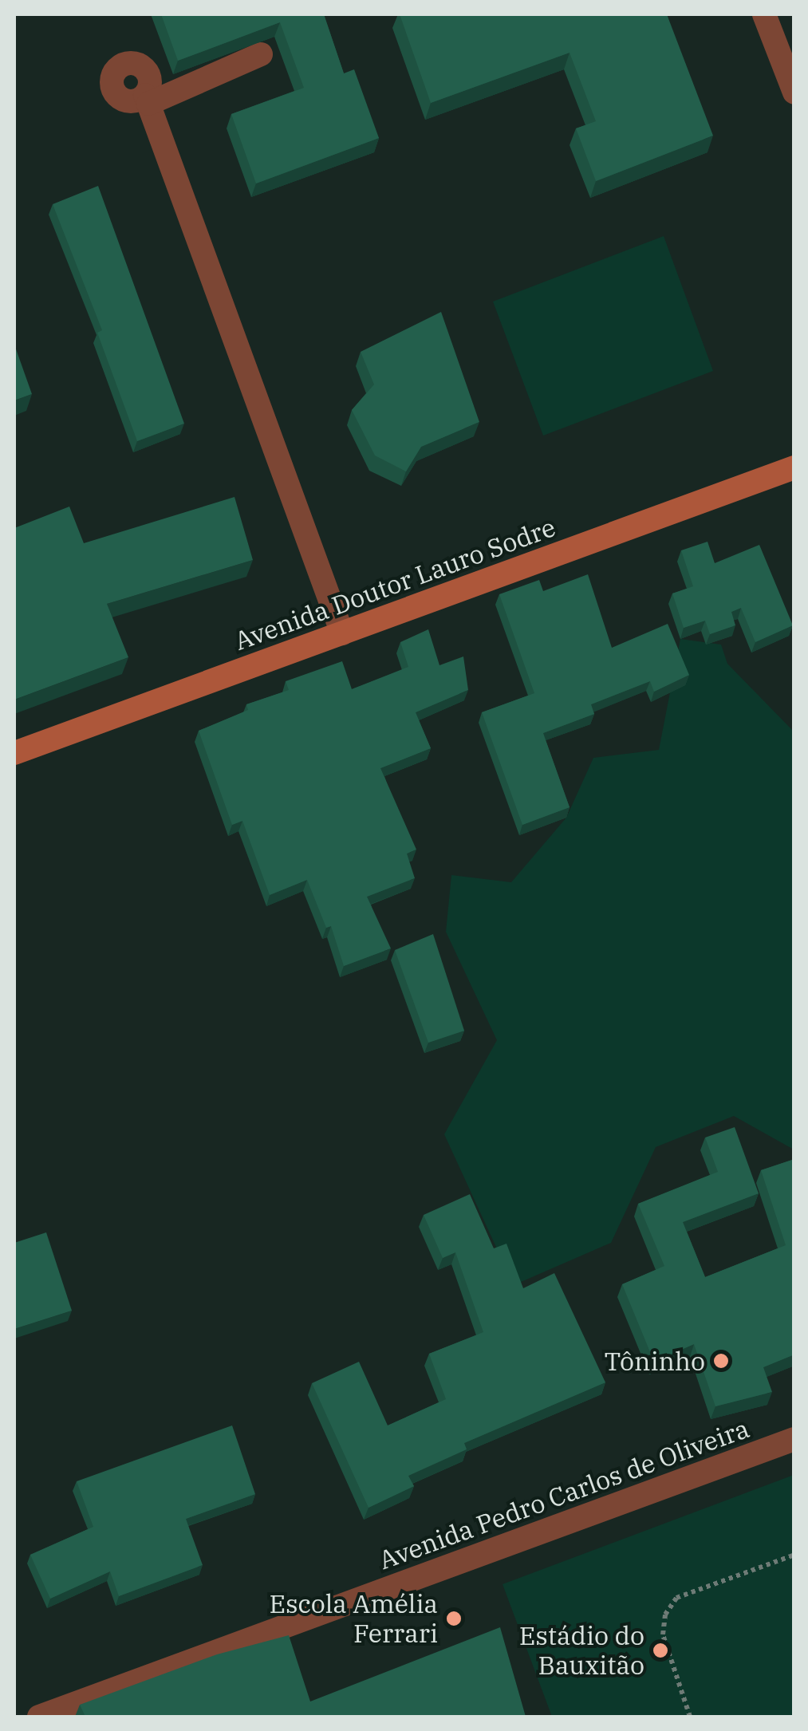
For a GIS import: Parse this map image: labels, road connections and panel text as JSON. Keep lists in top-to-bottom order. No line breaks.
{"streets":{"street":["Avenida Doutor Lauro Sodre","Avenida Pedro Carlos de Oliveira"]},"places":["Tôninho","Escola Amélia Ferrari","Estádio do Bauxitão"]}
